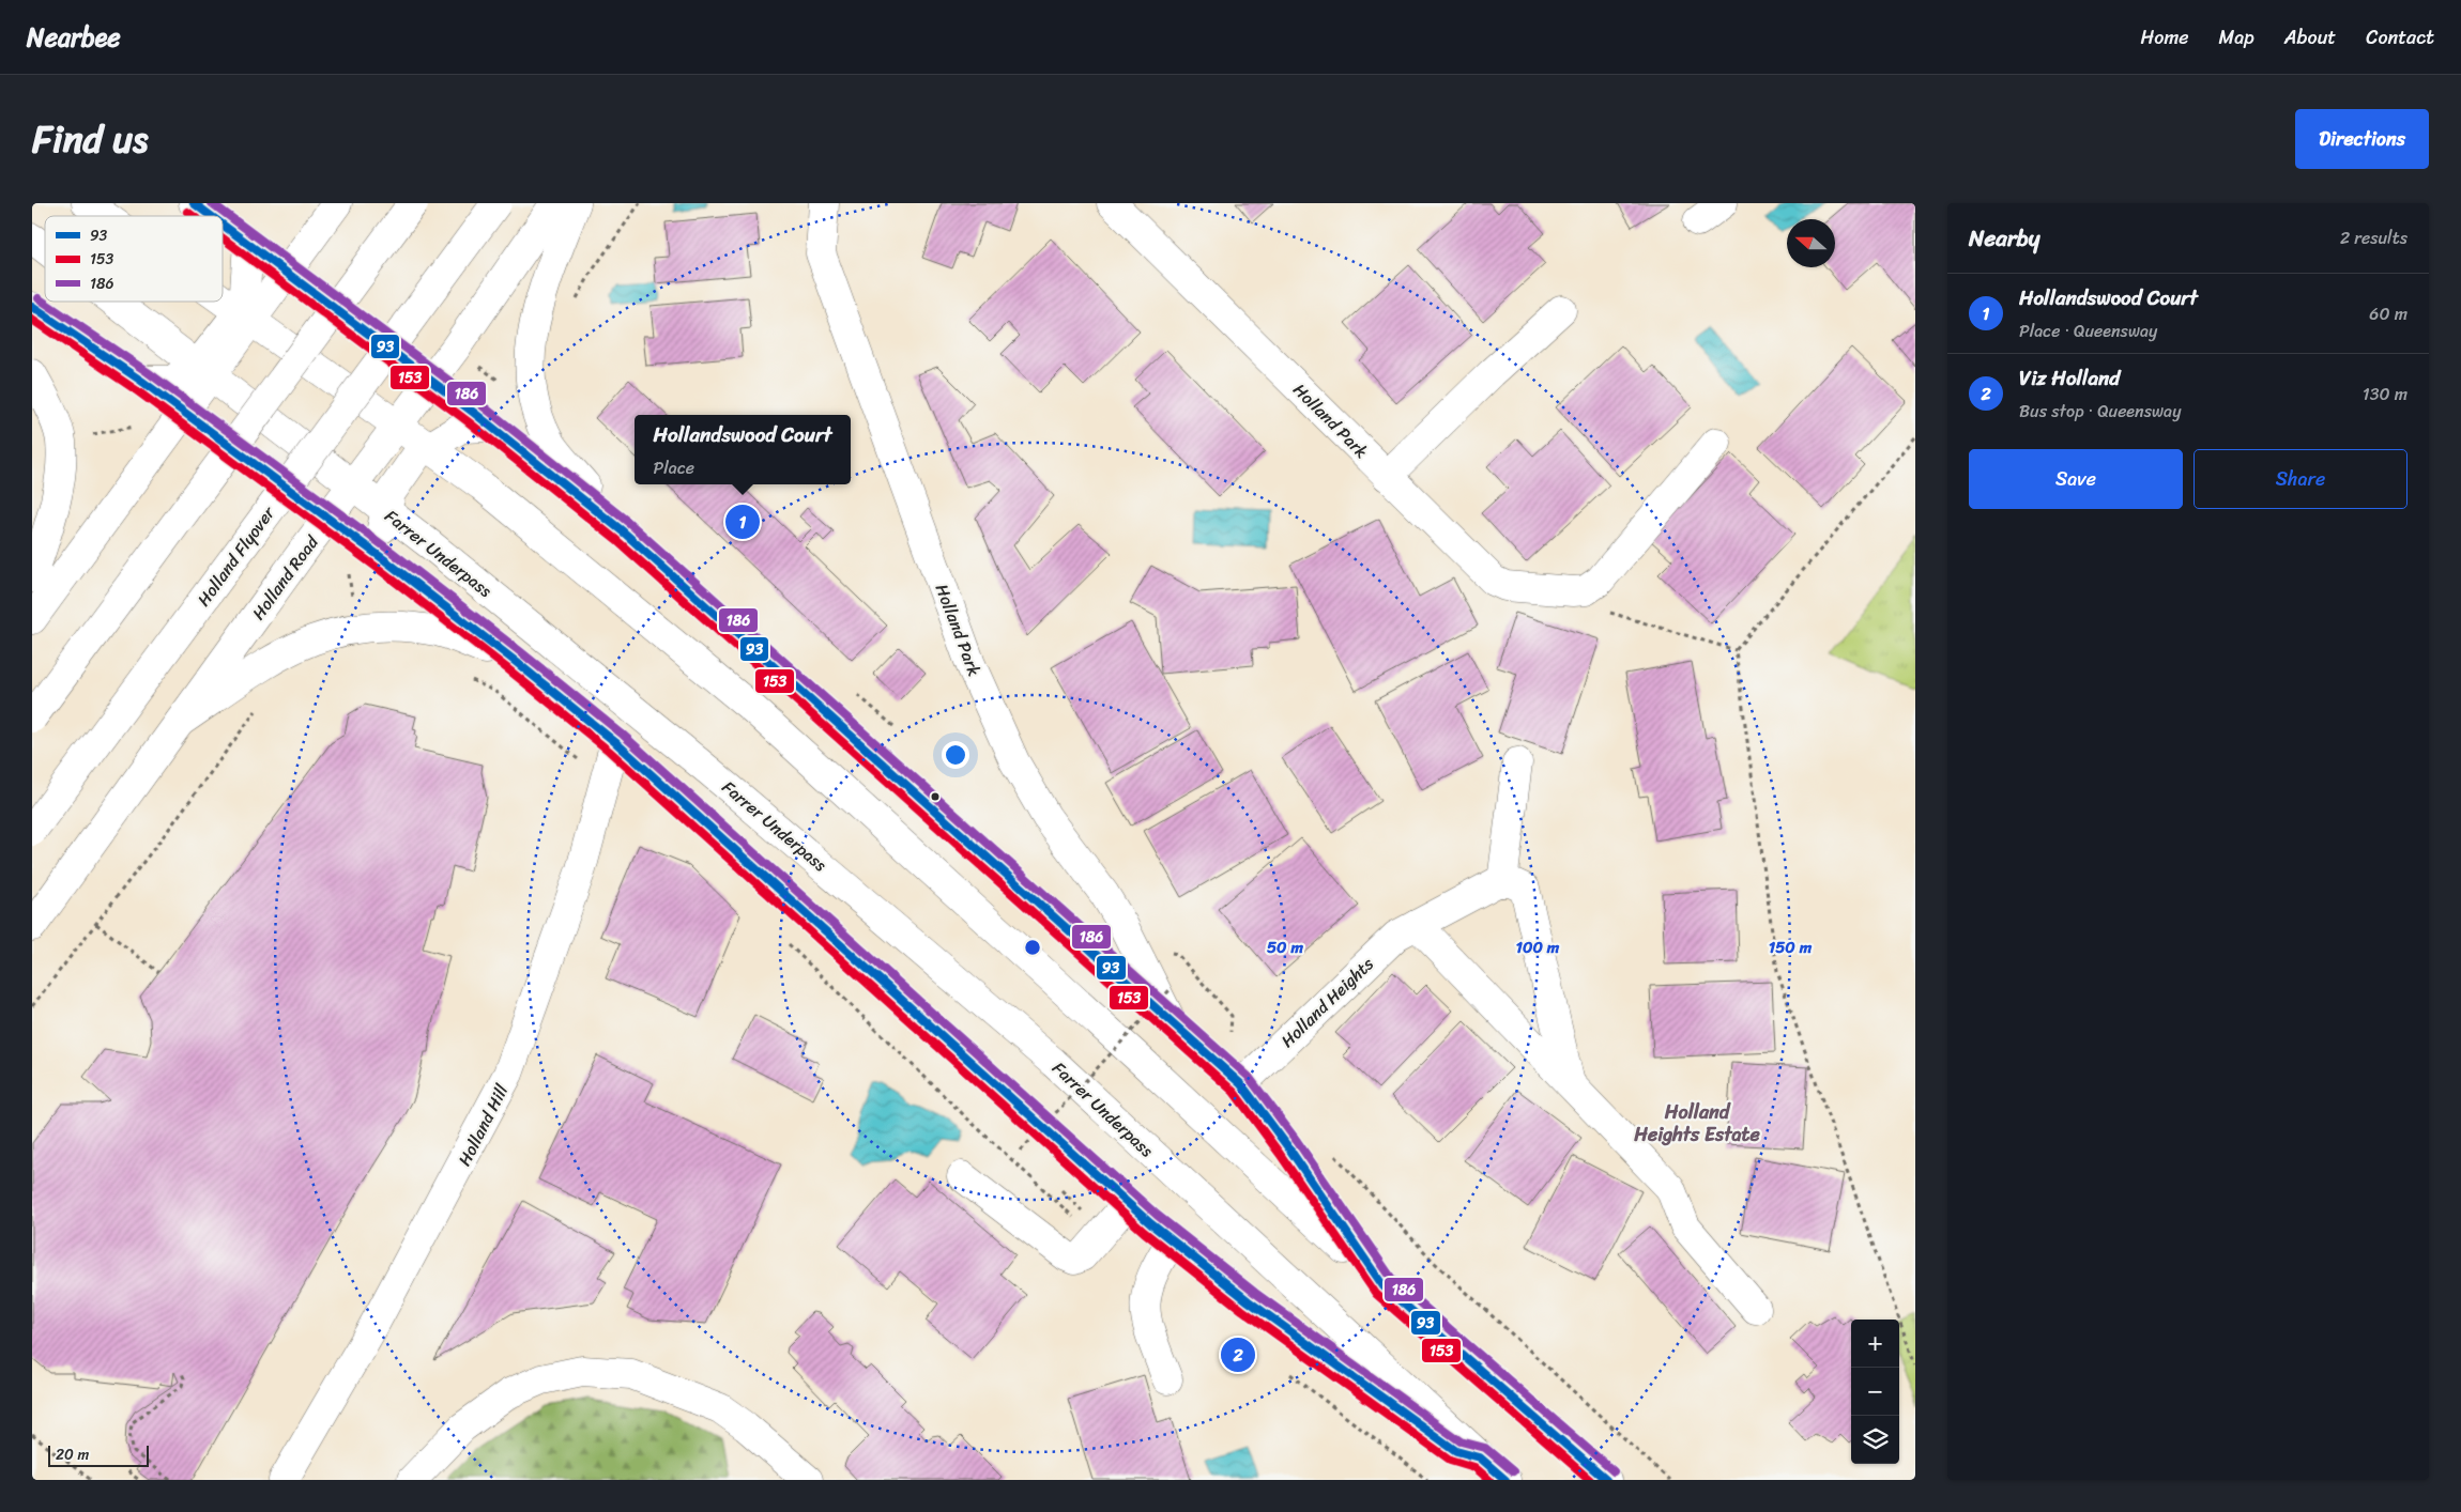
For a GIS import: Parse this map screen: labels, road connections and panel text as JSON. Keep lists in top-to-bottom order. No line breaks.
{"streets":{"main road":["Holland Park","Farrer Underpass","Holland Flyover","Holland Road","Holland Heights","Holland Hill"]},"districts":["Holland Heights Estate"],"lines":["transit line 93","transit line 186","transit line 153"],"legend":["93","153","186"],"scale_bar":"20 m","north":"left","page":{"header":"Nearbee","nav":["Home","Map","About","Contact"],"title":"Find us","buttons":["Directions",["Save","Share"]],"heading":["Nearby","2 results"],"list":[{"mark":"1","name":"Hollandswood Court","note":"Place · Queensway","value":"60 m"},{"mark":"2","name":"Viz Holland","note":"Bus stop · Queensway","value":"130 m"}],"popup":["Hollandswood Court","Place"],"pins":["1","2"],"map_buttons":["+","−"],"scale":"20 m"},"rings":["50 m","100 m","150 m"]}
